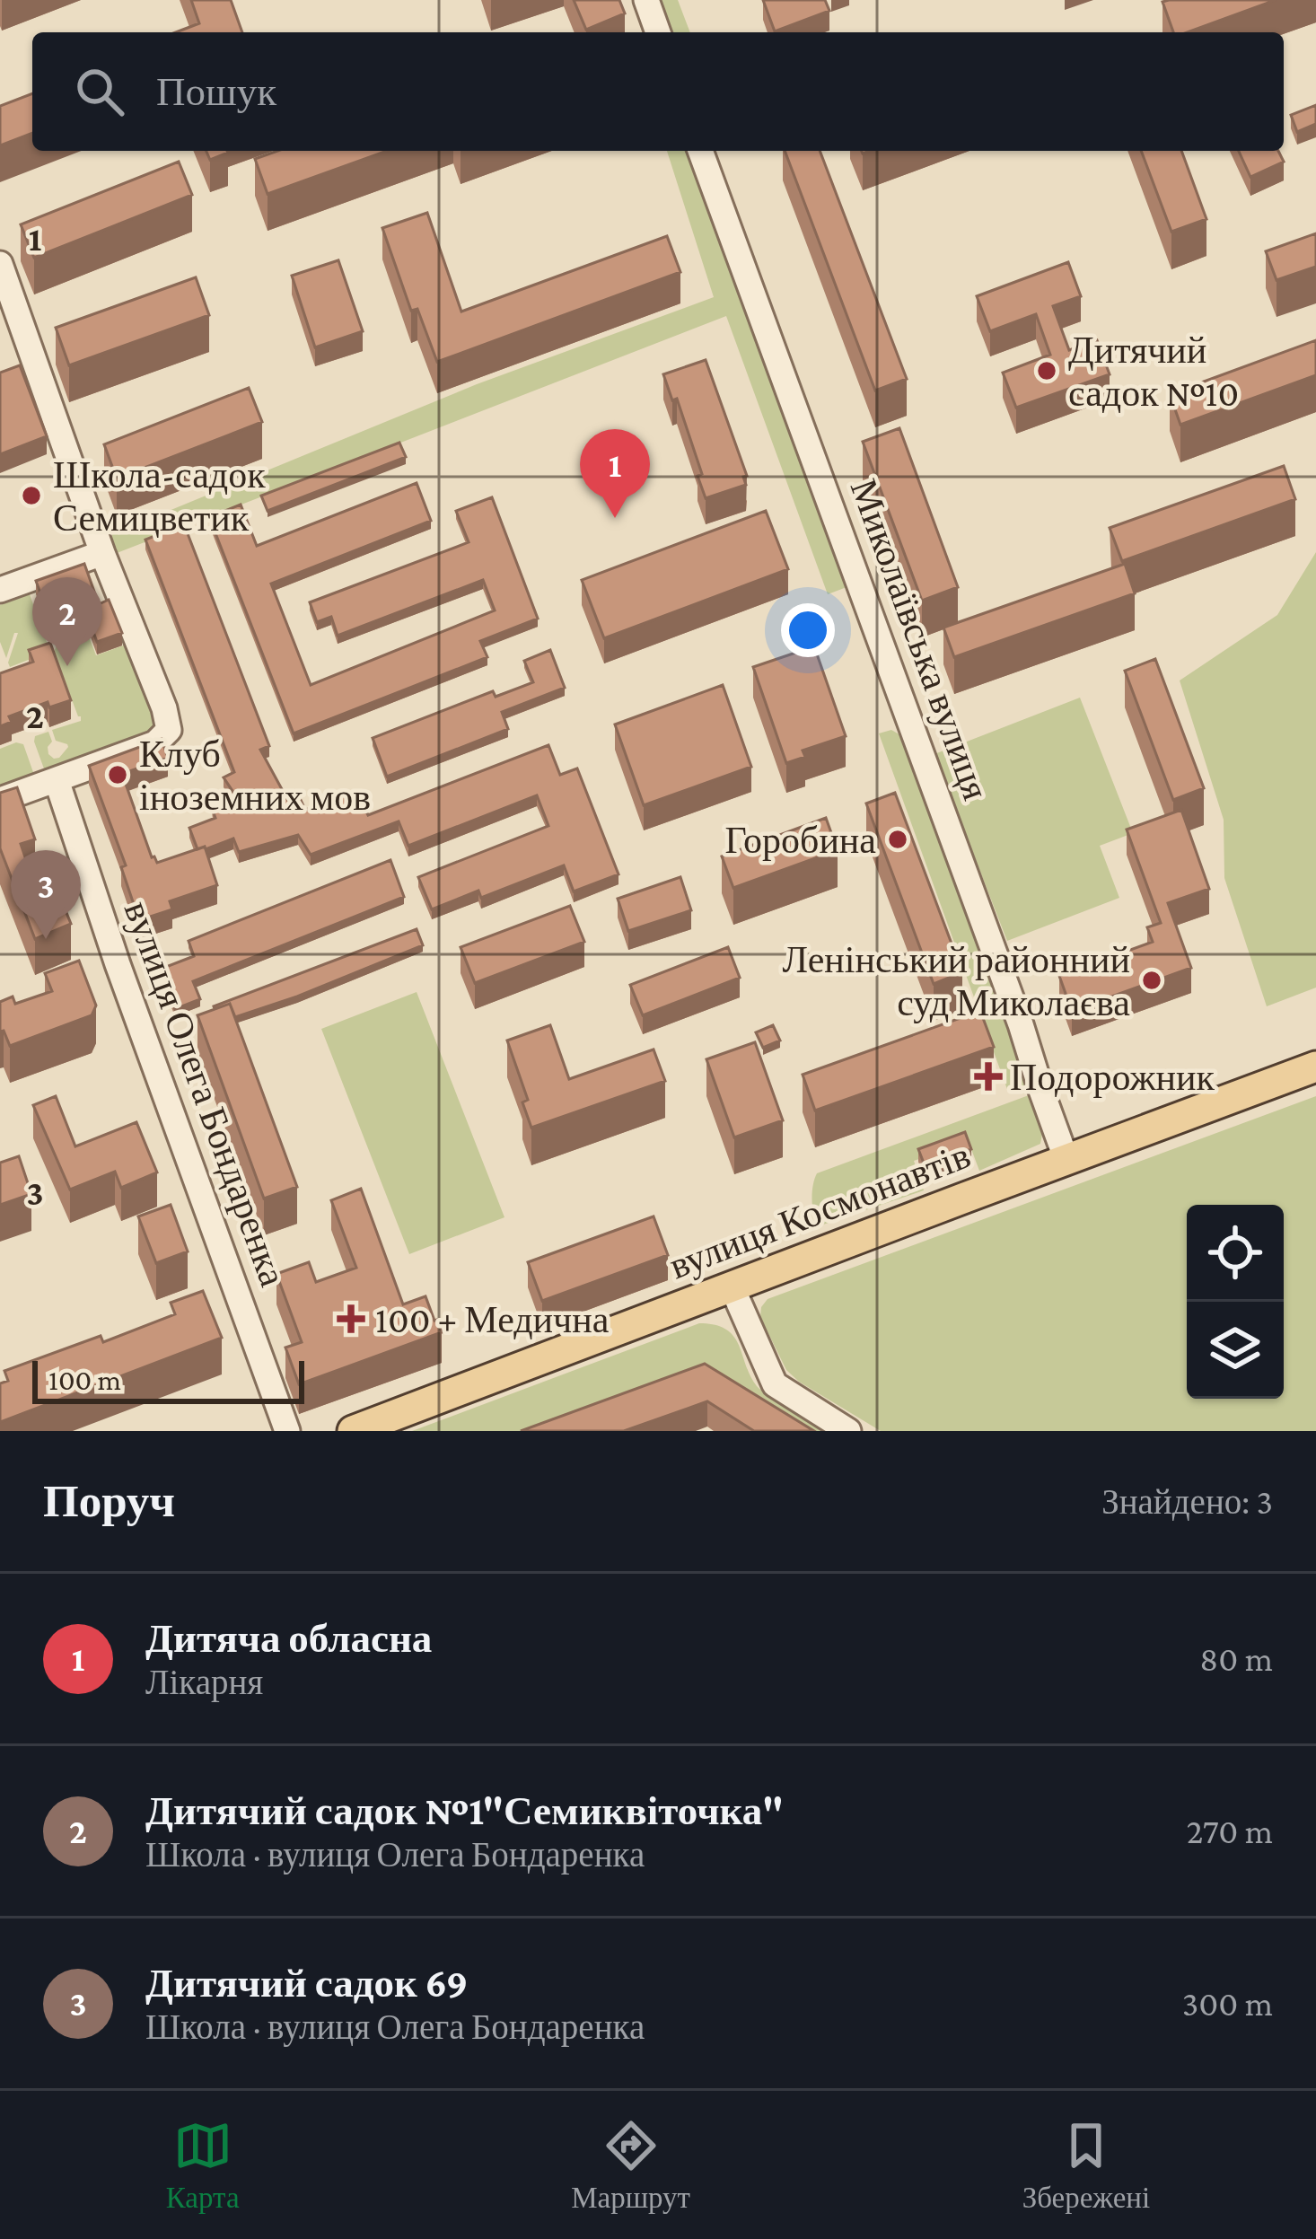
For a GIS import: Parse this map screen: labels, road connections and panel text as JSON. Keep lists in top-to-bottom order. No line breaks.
{"streets":{"main road":["вулиця Космонавтів"],"street":["Миколаївська вулиця","вулиця Олега Бондаренка"]},"crossings":[["Миколаївська вулиця","вулиця Космонавтів"]],"places":{"other":["Дитячий садок №10","Школа-садок Семицветик","Клуб іноземних мов","Горобина","Ленінський районний суд Миколаєва"],"health":["Подорожник","100 + Медична"]},"scale_bar":"100 m","page":{"search":"Пошук","pins":["1","2","3"],"scale":"100 m","heading":["Поруч","Знайдено: 3"],"list":[{"mark":"1","name":"Дитяча обласна","note":"Лікарня","value":"80 m"},{"mark":"2","name":"Дитячий садок №1\"Семиквіточка\"","note":"Школа · вулиця Олега Бондаренка","value":"270 m"},{"mark":"3","name":"Дитячий садок 69","note":"Школа · вулиця Олега Бондаренка","value":"300 m"}],"nav":["Карта","Маршрут","Збережені"]},"grid":{"rows":["1","2","3"]}}
